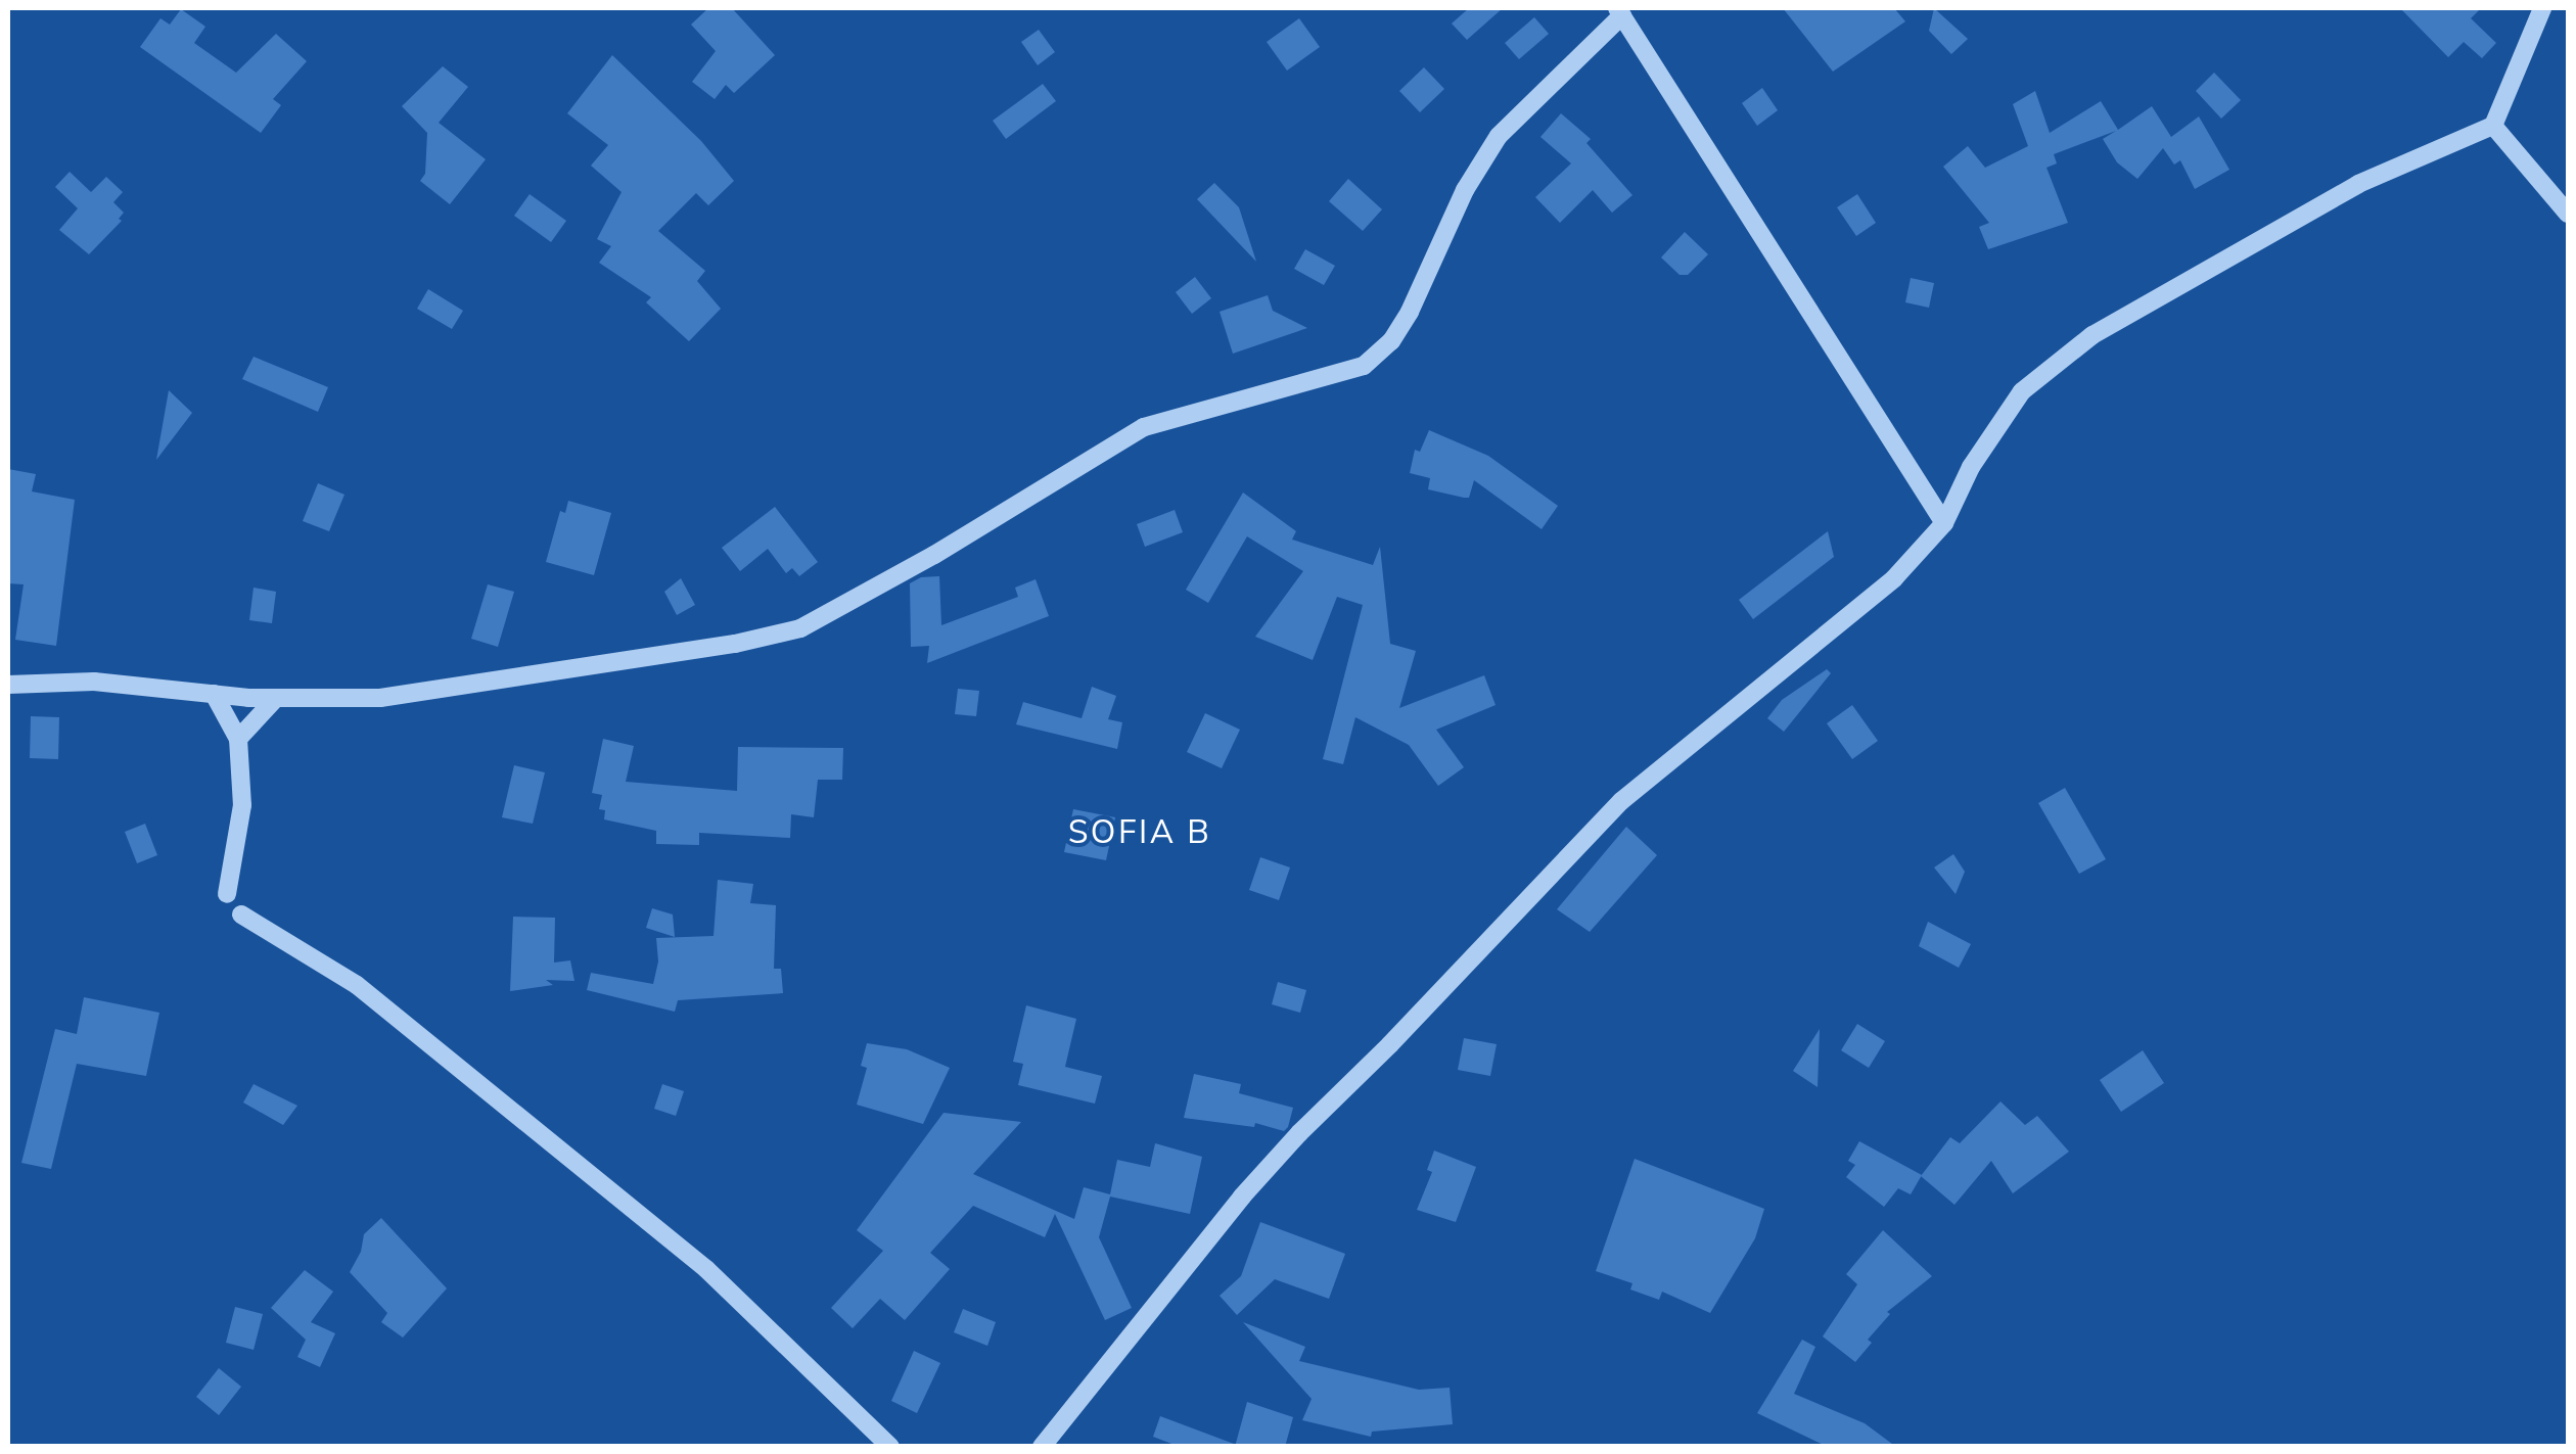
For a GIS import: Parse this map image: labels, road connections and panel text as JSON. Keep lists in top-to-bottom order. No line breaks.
{"districts":["SOFIA B"]}
